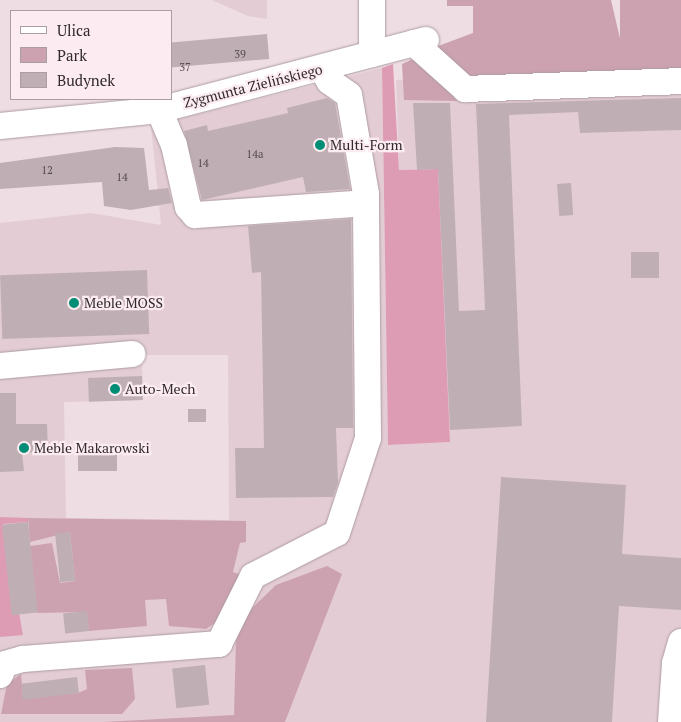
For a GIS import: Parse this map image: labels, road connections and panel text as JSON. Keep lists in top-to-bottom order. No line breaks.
{"streets":{"street":["Zygmunta Zielińskiego"]},"places":["Multi-Form","Meble MOSS","Auto-Mech","Meble Makarowski"],"house_numbers":["39","37","14a","14","12","14"],"legend":["Ulica","Park","Budynek"]}
